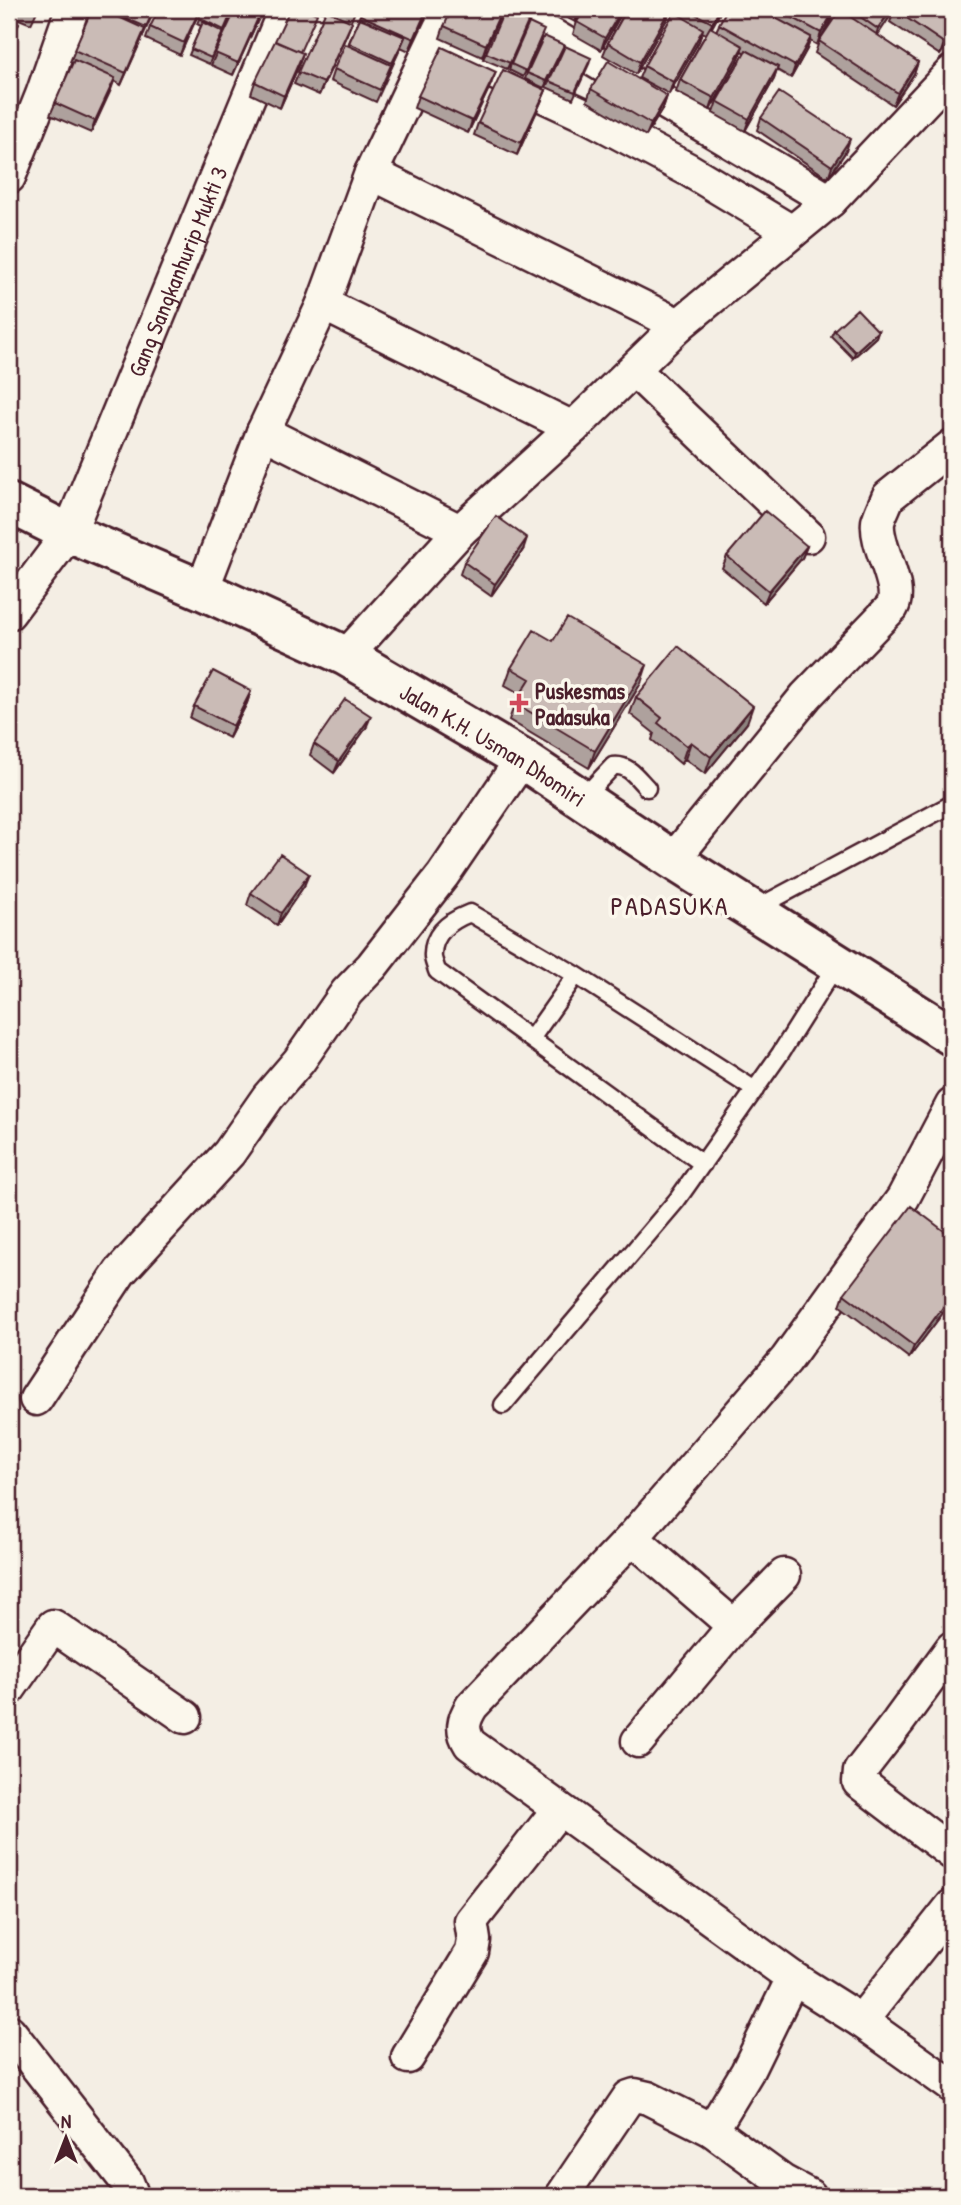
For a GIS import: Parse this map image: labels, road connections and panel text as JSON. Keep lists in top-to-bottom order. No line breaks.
{"streets":{"main road":["Jalan K.H. Usman Dhomiri"],"street":["Gang Sangkanhurip Mukti 3"]},"crossings":[["Gang Sangkanhurip Mukti 3","Jalan K.H. Usman Dhomiri"]],"districts":["PADASUKA"],"places":{"health":["Puskesmas Padasuka"]},"north":"top"}
